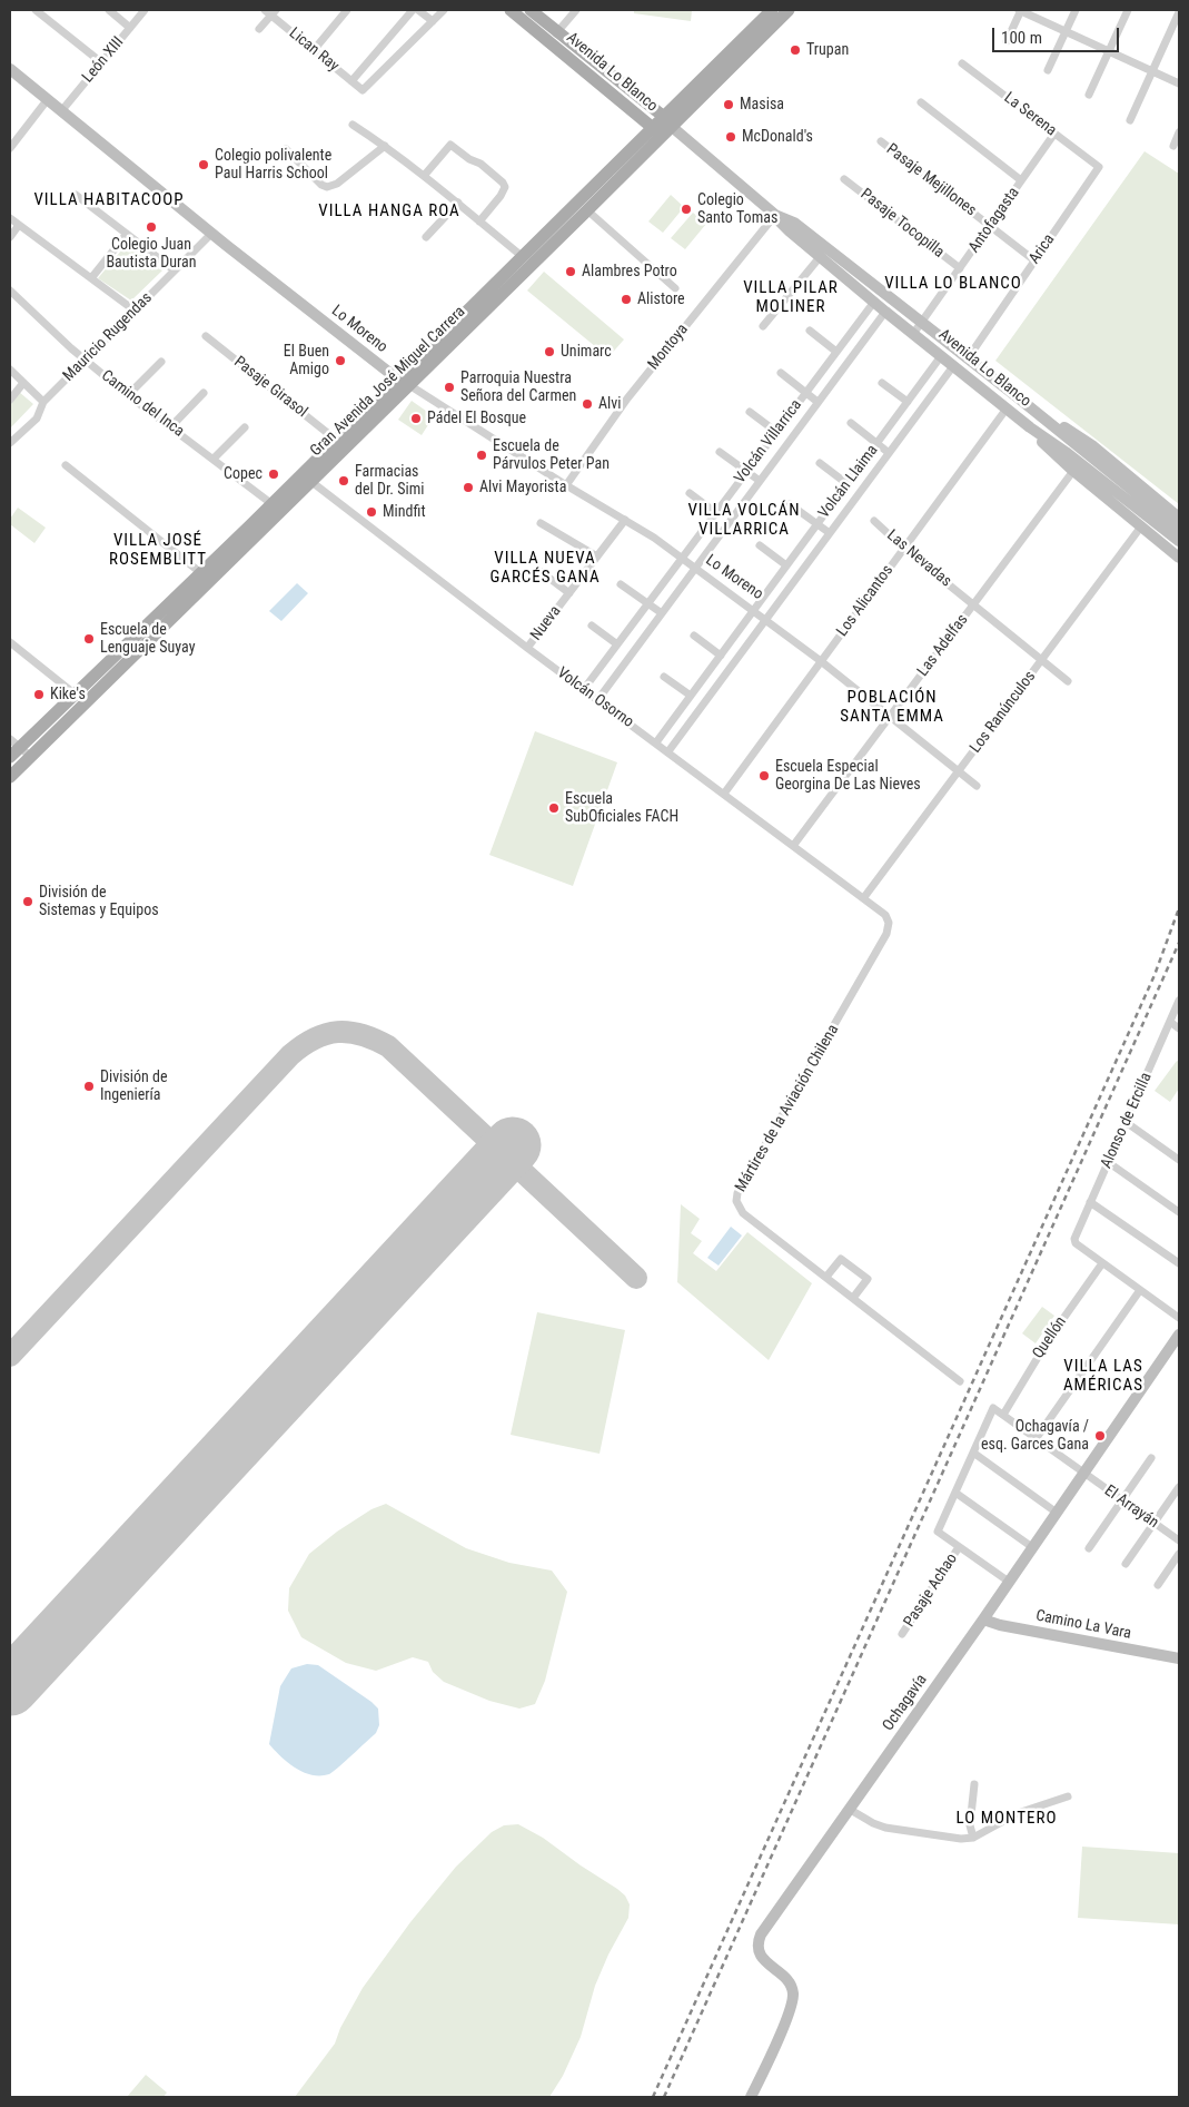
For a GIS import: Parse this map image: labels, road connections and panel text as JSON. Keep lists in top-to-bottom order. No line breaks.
{"streets":{"main road":["Avenida Lo Blanco","Lo Moreno","Gran Avenida José Miguel Carrera","Camino La Vara","Ochagavía"],"street":["Lican Ray","León XIII","La Serena","Pasaje Mejillones","Antofagasta","Pasaje Tocopilla","Arica","Mauricio Rugendas","Montoya","Pasaje Girasol","Camino del Inca","Volcán Villarrica","Volcán Llaima","Las Nevadas","Los Alicantos","Nueva","Las Adelfas","Volcán Osorno","Los Ranúnculos","Mártires de la Aviación Chilena","Alonso de Ercilla","Quellón","El Arrayán","Pasaje Achao"]},"crossings":[["León XIII","Lo Moreno"],["Avenida Lo Blanco","Antofagasta"],["Avenida Lo Blanco","Arica"],["Avenida Lo Blanco","Montoya"],["Avenida Lo Blanco","Gran Avenida José Miguel Carrera"],["Avenida Lo Blanco","Volcán Villarrica"],["Avenida Lo Blanco","Volcán Llaima"],["Avenida Lo Blanco","Los Alicantos"],["Avenida Lo Blanco","Los Ranúnculos"],["La Serena","Antofagasta"],["La Serena","Arica"],["Pasaje Mejillones","Antofagasta"],["Pasaje Mejillones","Arica"],["Antofagasta","Pasaje Tocopilla"],["Lo Moreno","Mauricio Rugendas"],["Lo Moreno","Montoya"],["Lo Moreno","Gran Avenida José Miguel Carrera"],["Lo Moreno","Volcán Villarrica"],["Lo Moreno","Volcán Llaima"],["Lo Moreno","Los Alicantos"],["Lo Moreno","Nueva"],["Lo Moreno","Las Adelfas"],["Lo Moreno","Los Ranúnculos"],["Mauricio Rugendas","Camino del Inca"],["Gran Avenida José Miguel Carrera","Pasaje Girasol"],["Gran Avenida José Miguel Carrera","Camino del Inca"],["Gran Avenida José Miguel Carrera","Volcán Osorno"],["Volcán Villarrica","Volcán Osorno"],["Volcán Llaima","Volcán Osorno"],["Las Nevadas","Los Alicantos"],["Las Nevadas","Las Adelfas"],["Las Nevadas","Los Ranúnculos"],["Los Alicantos","Volcán Osorno"],["Nueva","Volcán Osorno"],["Las Adelfas","Volcán Osorno"],["Volcán Osorno","Los Ranúnculos"],["Volcán Osorno","Mártires de la Aviación Chilena"],["Alonso de Ercilla","Quellón"],["Quellón","El Arrayán"],["El Arrayán","Ochagavía"],["Pasaje Achao","Ochagavía"],["Camino La Vara","Ochagavía"]],"districts":["VILLA HABITACOOP","VILLA HANGA ROA","VILLA LO BLANCO","VILLA PILAR MOLINER","VILLA VOLCÁN VILLARRICA","VILLA JOSÉ ROSEMBLITT","VILLA NUEVA GARCÉS GANA","POBLACIÓN SANTA EMMA","VILLA LAS AMÉRICAS","LO MONTERO"],"places":["Trupan","Masisa","McDonald's","Colegio polivalente Paul Harris School","Colegio Santo Tomas","Colegio Juan Bautista Duran","Alambres Potro","Alistore","Unimarc","El Buen Amigo","Parroquia Nuestra Señora del Carmen","Alvi","Pádel El Bosque","Escuela de Párvulos Peter Pan","Copec","Farmacias del Dr. Simi","Alvi Mayorista","Mindfit","Escuela de Lenguaje Suyay","Kike's","Escuela Especial Georgina De Las Nieves","Escuela SubOficiales FACH","División de Sistemas y Equipos","División de Ingeniería","Ochagavía / esq. Garces Gana"],"scale_bar":"100 m"}
